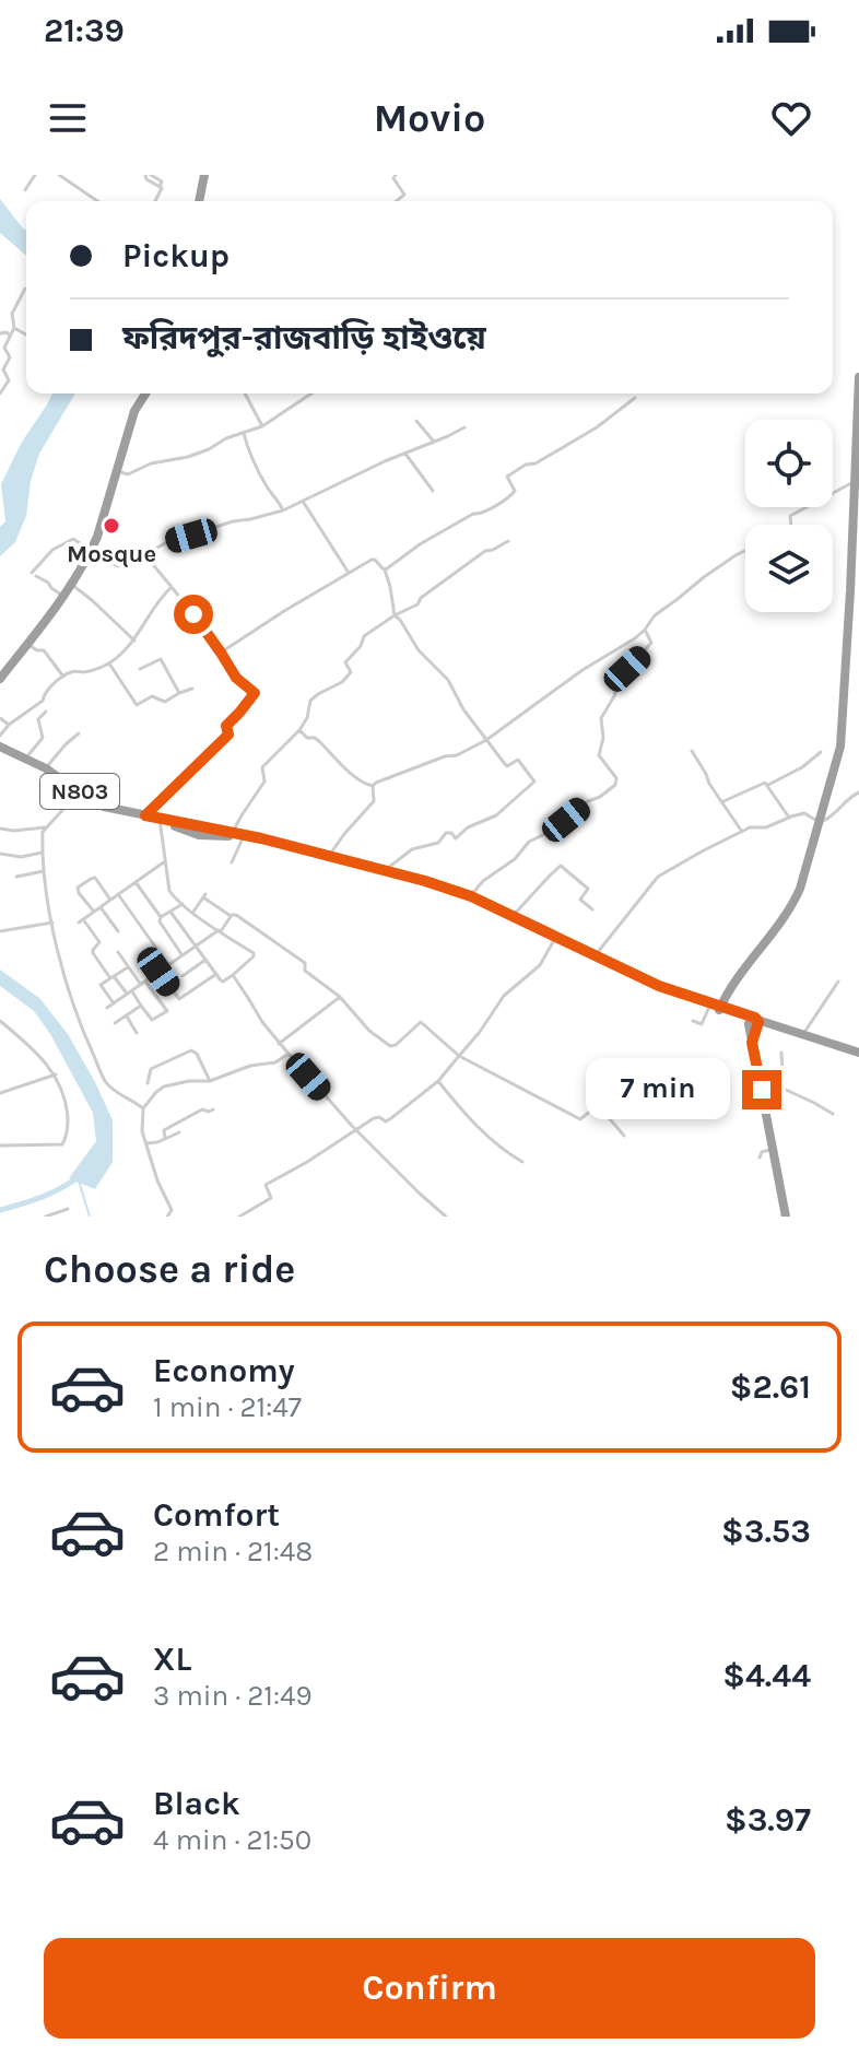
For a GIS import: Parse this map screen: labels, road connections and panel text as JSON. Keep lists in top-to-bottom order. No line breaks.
{"streets":{"highway":["N803"]},"places":["Mosque"],"page":{"status":"21:39","header":"Movio","banner":["Pickup","ফরিদপুর-রাজবাড়ি হাইওয়ে"],"bubble":"7 min","heading":"Choose a ride","list":[{"name":"Economy","note":"1 min · 21:47","value":"$2.61"},{"name":"Comfort","note":"2 min · 21:48","value":"$3.53"},{"name":"XL","note":"3 min · 21:49","value":"$4.44"},{"name":"Black","note":"4 min · 21:50","value":"$3.97"}],"buttons":"Confirm"}}
